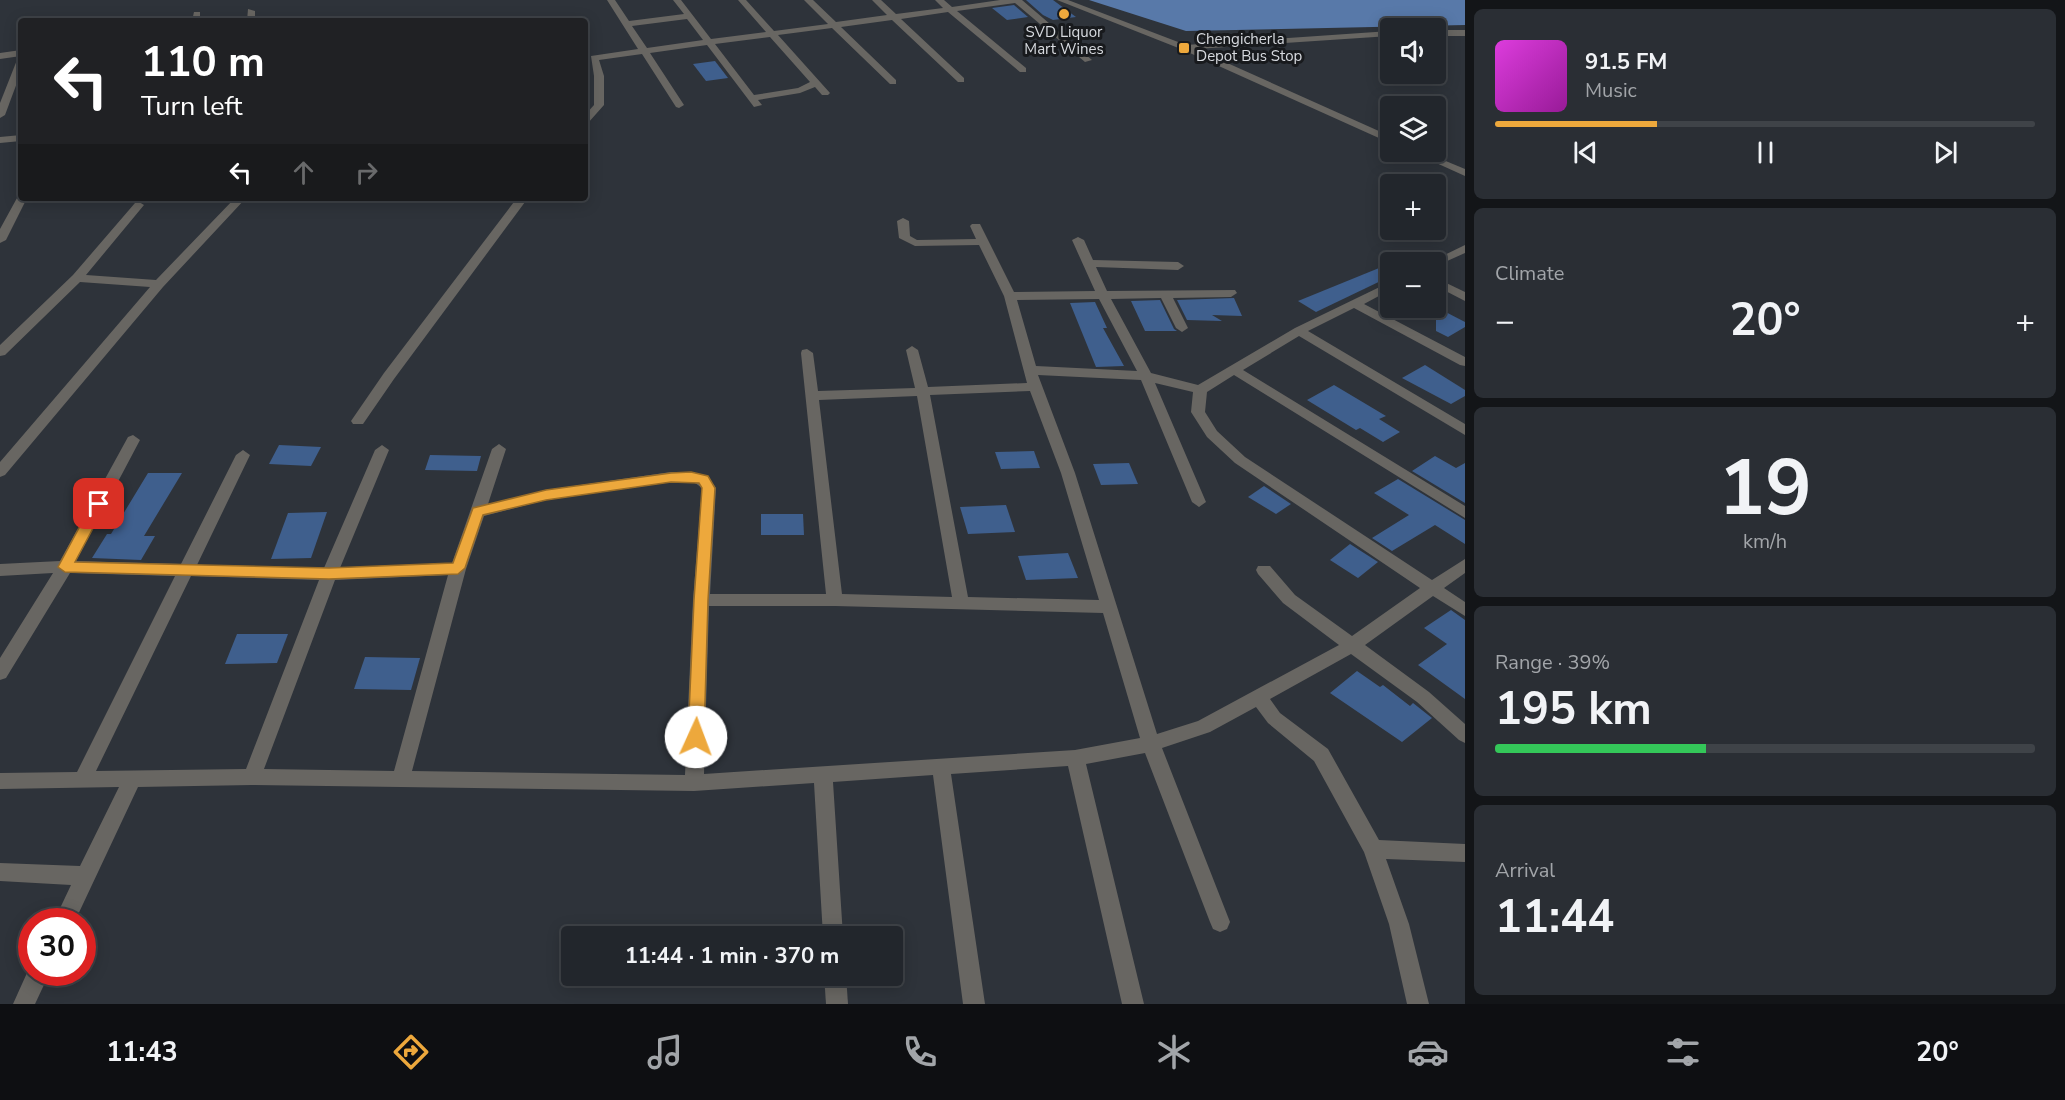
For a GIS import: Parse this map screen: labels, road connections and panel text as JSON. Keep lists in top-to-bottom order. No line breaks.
{"places":{"other":["SVD Liquor Mart Wines"],"transit":["Chengicherla Depot Bus Stop"]},"page":{"map_buttons":["+","−"],"turn":["110 m","Turn left"],"song":["91.5 FM","Music"],"tile":["Climate",["19","km/h"],["Range · 39%","195 km"],["Arrival","11:44"]],"heat":["−","20°","+"],"limit":"30","trip":"11:44 · 1 min · 370 m","tabs":["11:43","20°"]}}
